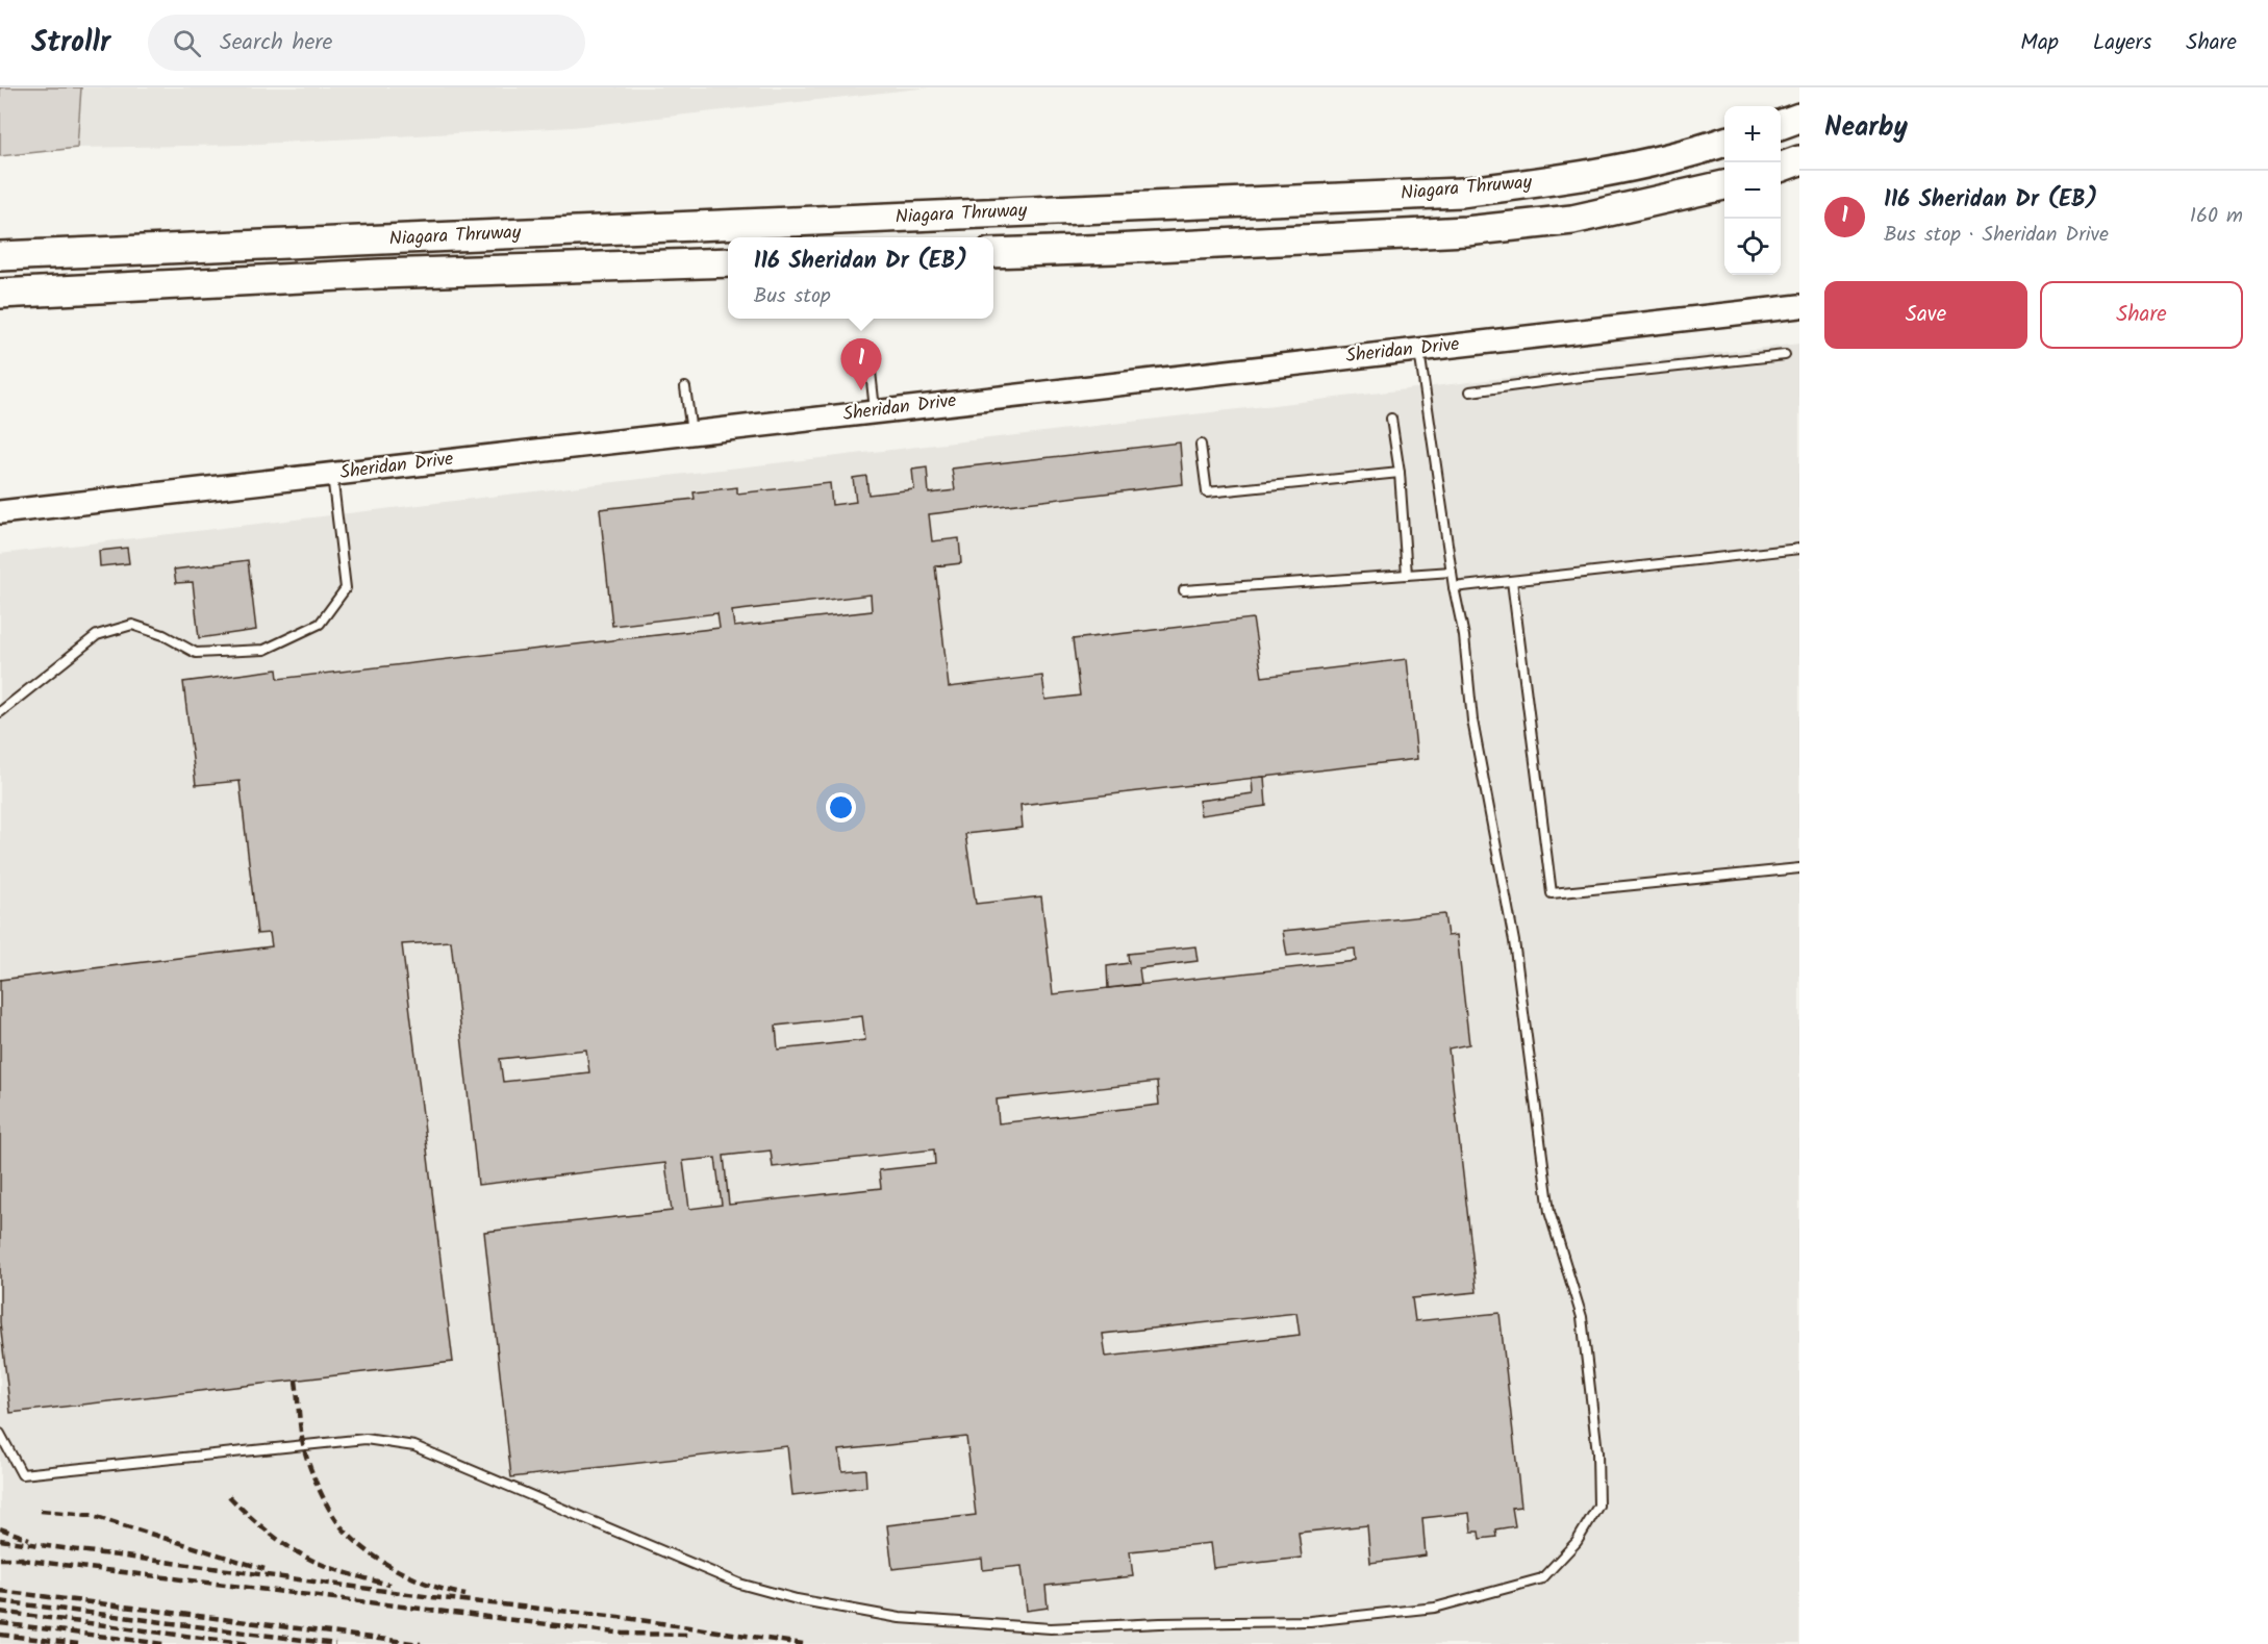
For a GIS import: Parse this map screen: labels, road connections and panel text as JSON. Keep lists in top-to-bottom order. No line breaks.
{"streets":{"highway":["Niagara Thruway"],"main road":["Sheridan Drive"]},"page":{"header":"Strollr","search":"Search here","nav":["Map","Layers","Share"],"heading":"Nearby","map_buttons":["+","−"],"list":[{"mark":"1","name":"116 Sheridan Dr (EB)","note":"Bus stop · Sheridan Drive","value":"160 m"}],"popup":["116 Sheridan Dr (EB)","Bus stop"],"buttons":["Save","Share"],"pins":"1"}}
